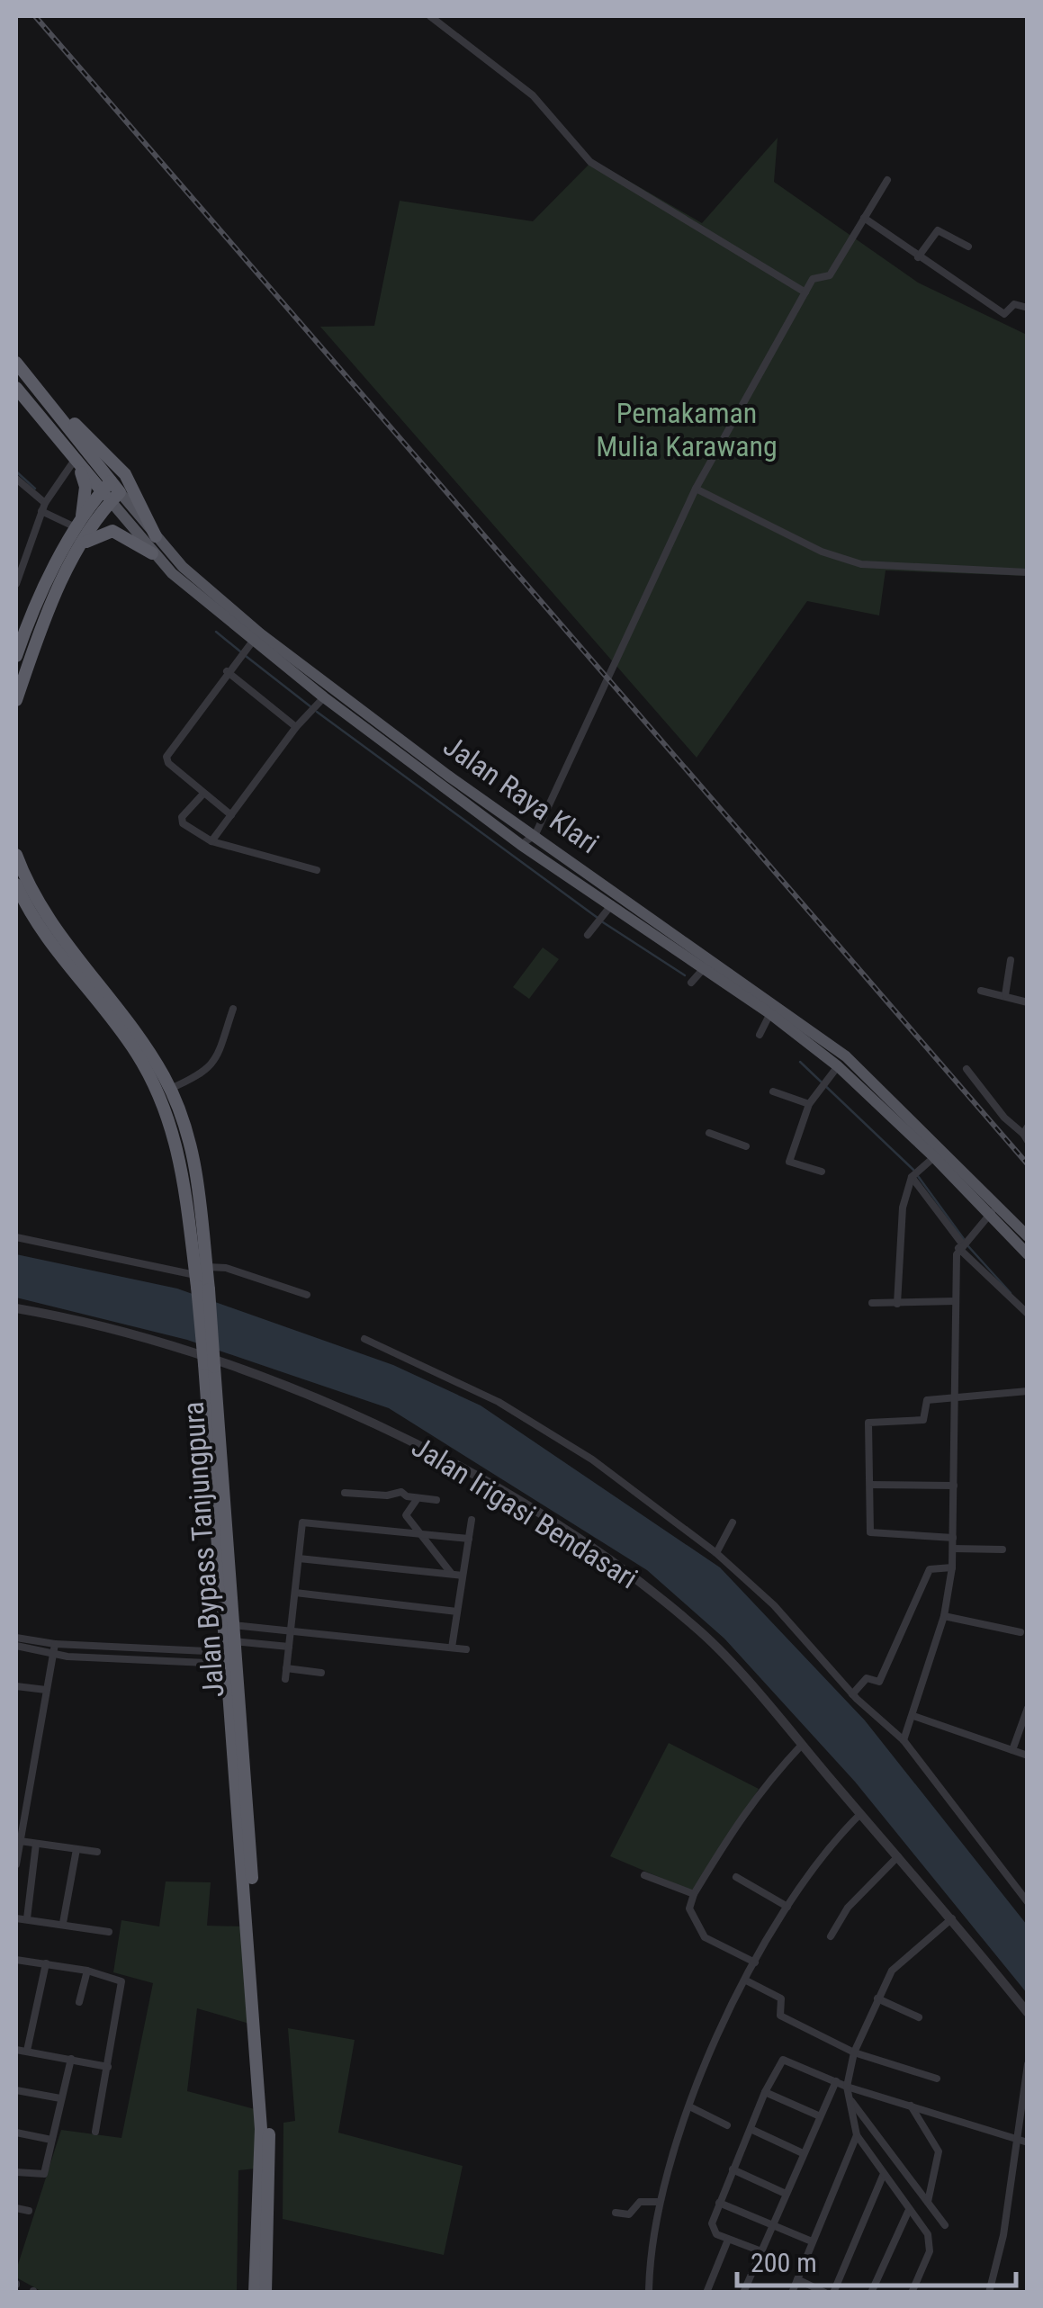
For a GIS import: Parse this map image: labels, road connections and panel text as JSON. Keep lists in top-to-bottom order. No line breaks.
{"streets":{"highway":["Jalan Raya Klari","Jalan Bypass Tanjungpura"],"street":["Jalan Irigasi Bendasari"]},"parks":["Pemakaman Mulia Karawang"],"scale_bar":"200 m"}
